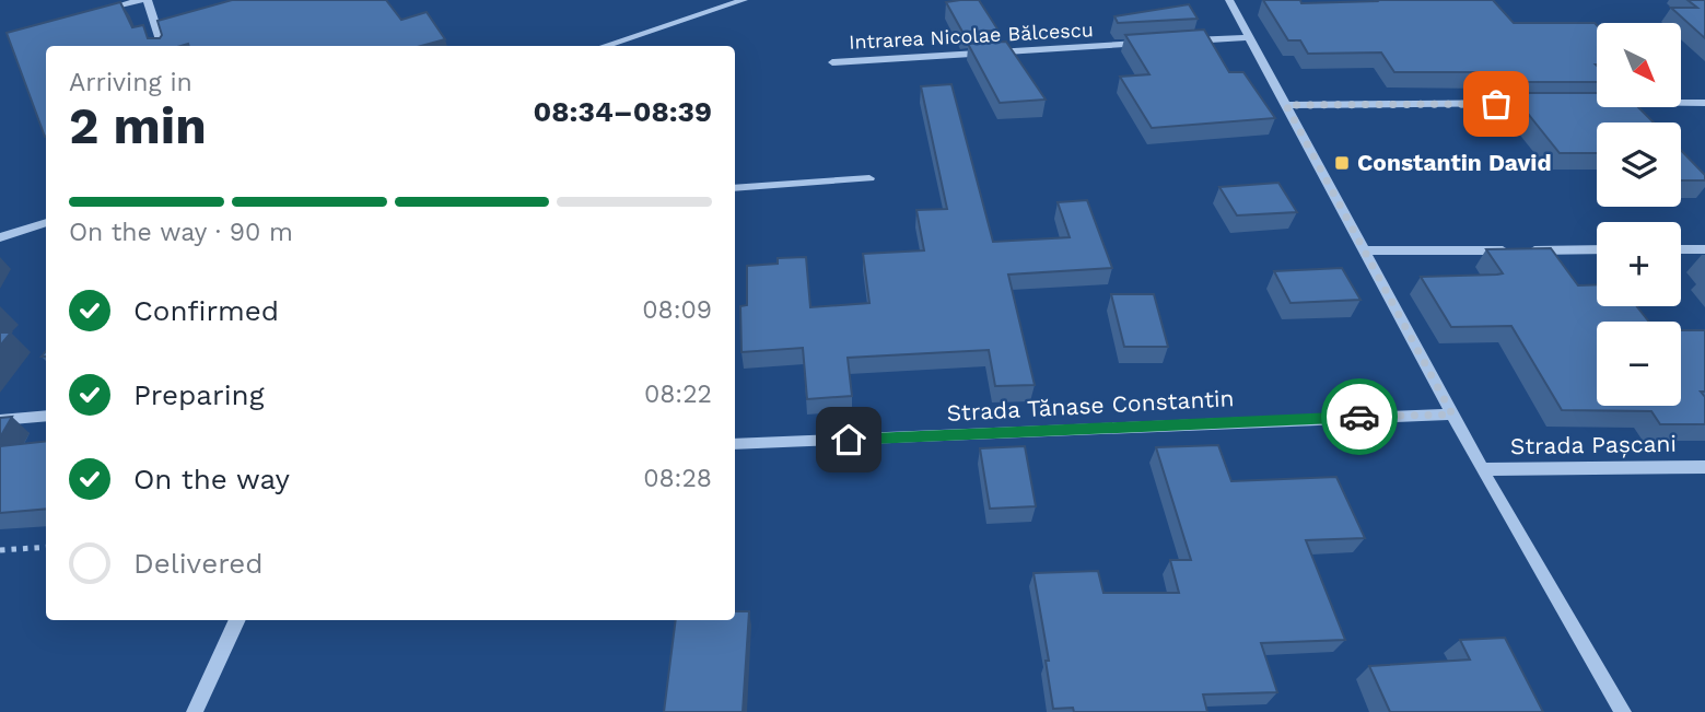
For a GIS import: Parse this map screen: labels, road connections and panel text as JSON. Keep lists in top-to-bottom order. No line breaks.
{"streets":{"street":["Intrarea Nicolae Bălcescu","Strada Tănase Constantin","Strada Pașcani"]},"places":{"transit":["Constantin David"]},"north":"bottom right","page":{"map_buttons":["+","−"],"heading":["2 min","Arriving in","08:34–08:39"],"bar":"On the way · 90 m","list":[["Confirmed","08:09"],["Preparing","08:22"],["On the way","08:28"],"Delivered"]}}
